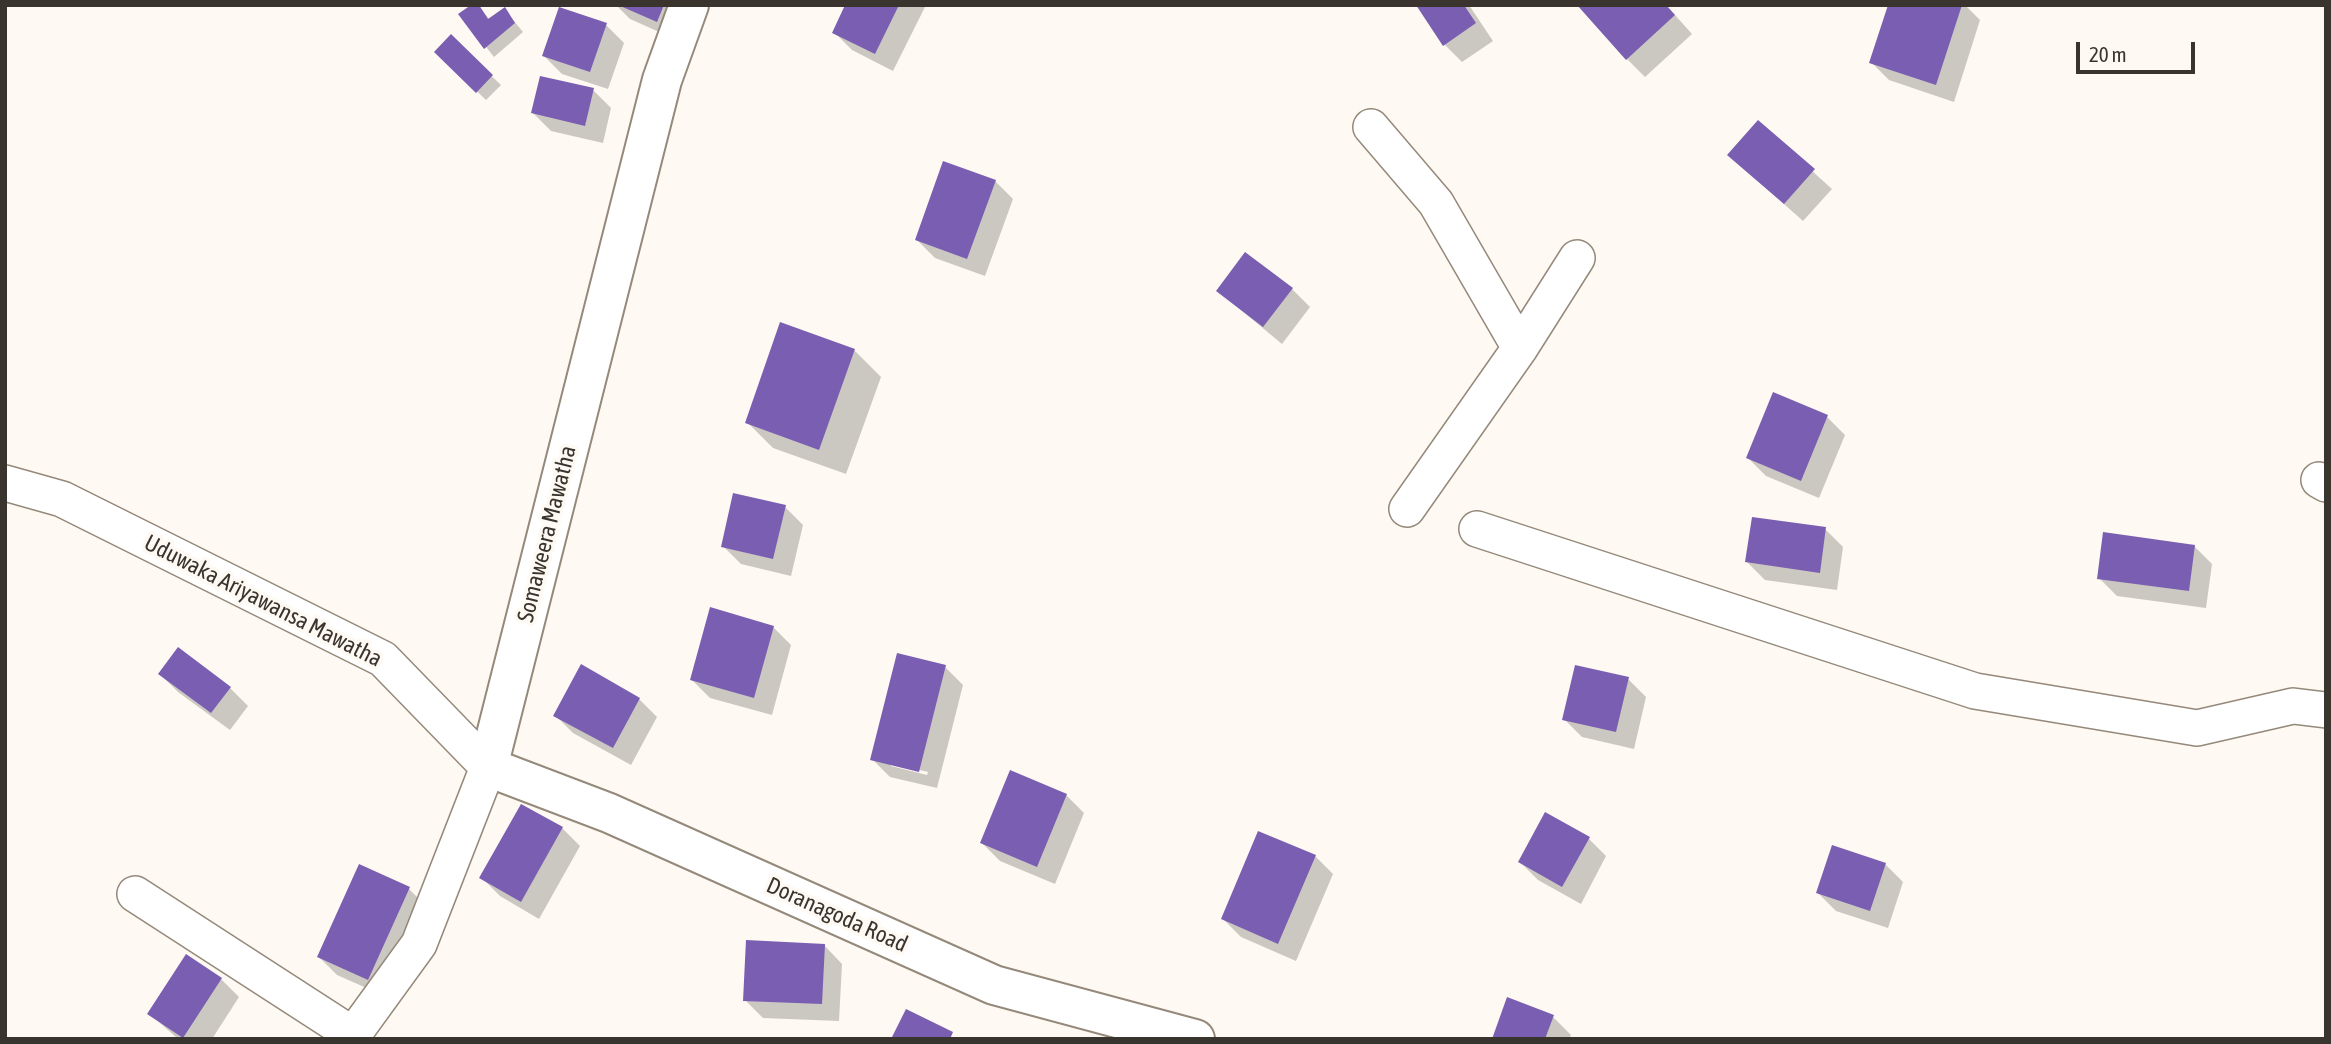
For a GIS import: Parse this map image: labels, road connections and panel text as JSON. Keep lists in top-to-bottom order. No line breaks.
{"streets":{"street":["Somaweera Mawatha","Uduwaka Ariyawansa Mawatha","Doranagoda Road"]},"crossings":[["Somaweera Mawatha","Uduwaka Ariyawansa Mawatha"],["Somaweera Mawatha","Doranagoda Road"],["Uduwaka Ariyawansa Mawatha","Doranagoda Road"]],"scale_bar":"20 m"}
